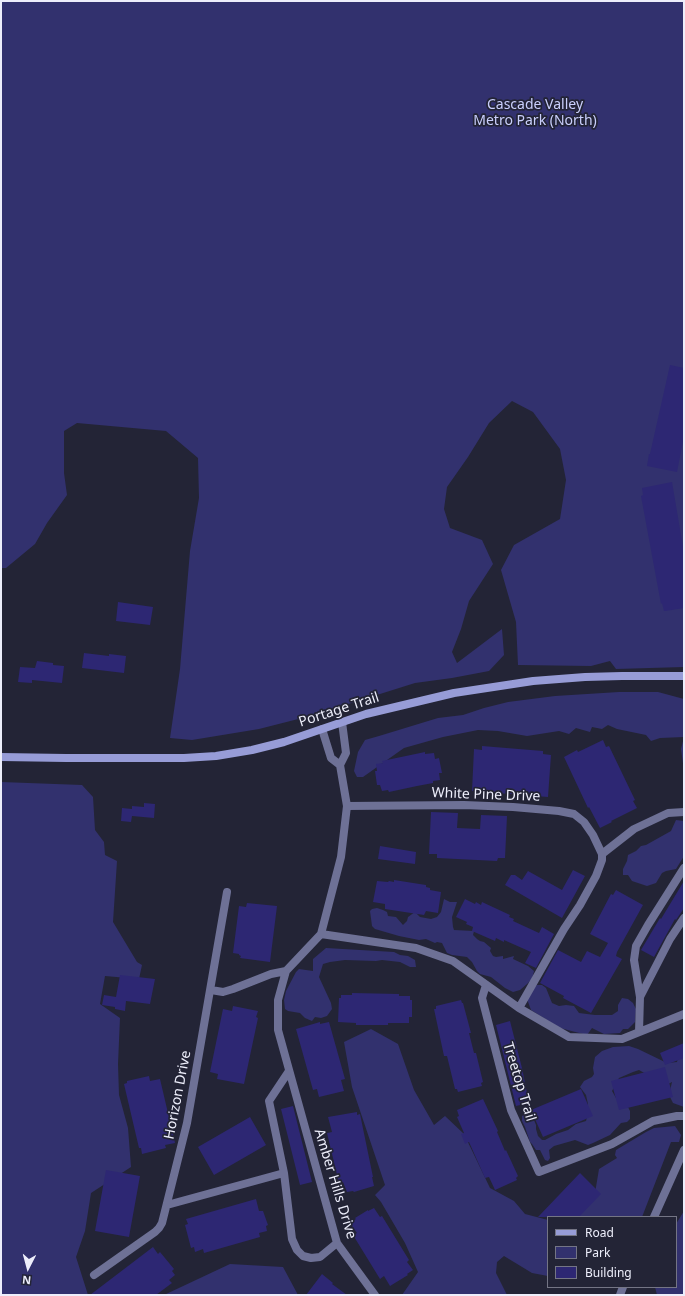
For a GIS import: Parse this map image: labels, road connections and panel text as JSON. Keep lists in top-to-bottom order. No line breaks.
{"streets":{"main road":["Portage Trail"],"street":["White Pine Drive","Treetop Trail","Horizon Drive","Amber Hills Drive"]},"crossings":[["Portage Trail","Amber Hills Drive"],["White Pine Drive","Amber Hills Drive"]],"parks":["Cascade Valley Metro Park (North)"],"legend":["Road","Park","Building"],"north":"bottom"}
